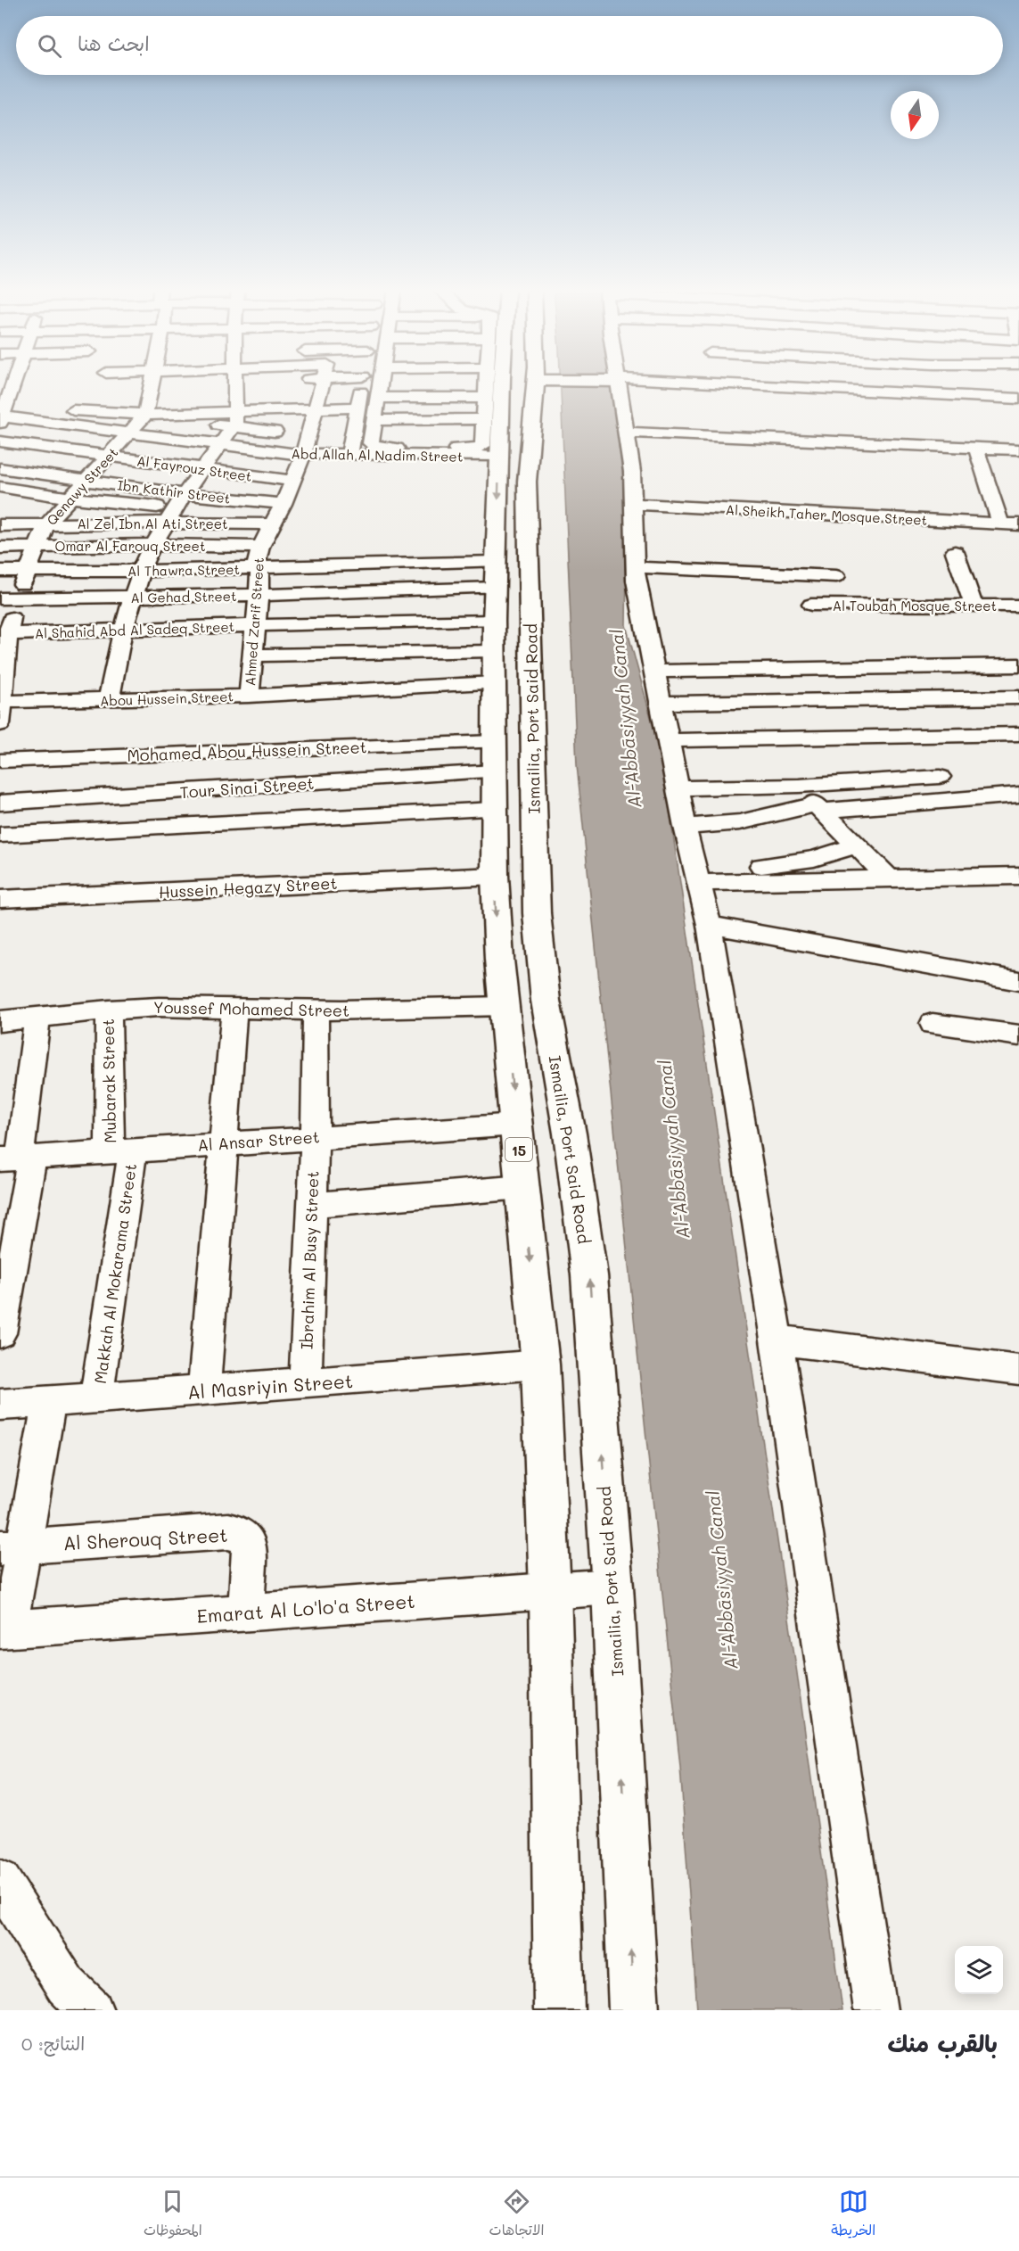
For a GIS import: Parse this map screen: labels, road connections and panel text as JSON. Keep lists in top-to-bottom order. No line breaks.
{"streets":{"highway":["Ismailia, Port Said Road","15"],"street":["Abd Allah Al Nadim Street","Al Fayrouz Street","Qenawy Street","Ibn Kathir Street","Al Sheikh Taher Mosque Street","Al Zel Ibn Al Ati Street","Omar Al Farouq Street","Al Thawra Street","Al Gehad Street","Al Toubah Mosque Street","Ahmed Zarif Street","Al Shahid Abd Al Sadeq Street","Abou Hussein Street","Mohamed Abou Hussein Street","Tour Sinai Street","Hussein Hegazy Street","Youssef Mohamed Street","Mubarak Street","Al Ansar Street","Ibrahim Al Busy Street","Makkah Al Mokarama Street","Al Masriyin Street","Al Sherouq Street","Emarat Al Lo'lo'a Street"]},"crossings":[["Abd Allah Al Nadim Street","Qenawy Street"],["Abd Allah Al Nadim Street","Ahmed Zarif Street"],["Abd Allah Al Nadim Street","15"],["Al Fayrouz Street","Qenawy Street"],["Al Fayrouz Street","Ahmed Zarif Street"],["Qenawy Street","Ibn Kathir Street"],["Qenawy Street","Al Zel Ibn Al Ati Street"],["Qenawy Street","Omar Al Farouq Street"],["Qenawy Street","Al Thawra Street"],["Qenawy Street","Al Gehad Street"],["Qenawy Street","Al Shahid Abd Al Sadeq Street"],["Qenawy Street","Abou Hussein Street"],["Ibn Kathir Street","Ahmed Zarif Street"],["Al Zel Ibn Al Ati Street","Ahmed Zarif Street"],["Omar Al Farouq Street","Ahmed Zarif Street"],["Al Thawra Street","Al Gehad Street"],["Al Thawra Street","Ahmed Zarif Street"],["Al Thawra Street","15"],["Al Gehad Street","Ahmed Zarif Street"],["Al Gehad Street","15"],["Ahmed Zarif Street","Al Shahid Abd Al Sadeq Street"],["Ahmed Zarif Street","Abou Hussein Street"],["Al Shahid Abd Al Sadeq Street","Abou Hussein Street"],["Al Shahid Abd Al Sadeq Street","15"],["Abou Hussein Street","15"],["Ismailia, Port Said Road","Emarat Al Lo'lo'a Street"],["Mohamed Abou Hussein Street","Tour Sinai Street"],["Mohamed Abou Hussein Street","15"],["Tour Sinai Street","15"],["Hussein Hegazy Street","15"],["Youssef Mohamed Street","Mubarak Street"],["Youssef Mohamed Street","15"],["Youssef Mohamed Street","Ibrahim Al Busy Street"],["Mubarak Street","Al Ansar Street"],["Mubarak Street","Makkah Al Mokarama Street"],["Al Ansar Street","15"],["Al Ansar Street","Ibrahim Al Busy Street"],["Al Ansar Street","Makkah Al Mokarama Street"],["15","Al Masriyin Street"],["15","Emarat Al Lo'lo'a Street"],["Ibrahim Al Busy Street","Al Masriyin Street"],["Makkah Al Mokarama Street","Al Masriyin Street"],["Al Sherouq Street","Emarat Al Lo'lo'a Street"]],"water":["Al-ʿAbbāsiyyah Canal"],"north":"bottom","page":{"search":"ابحث هنا","heading":["بالقرب منك","النتائج: 0"],"nav":["الخريطة","الاتجاهات","المحفوظات"]}}
